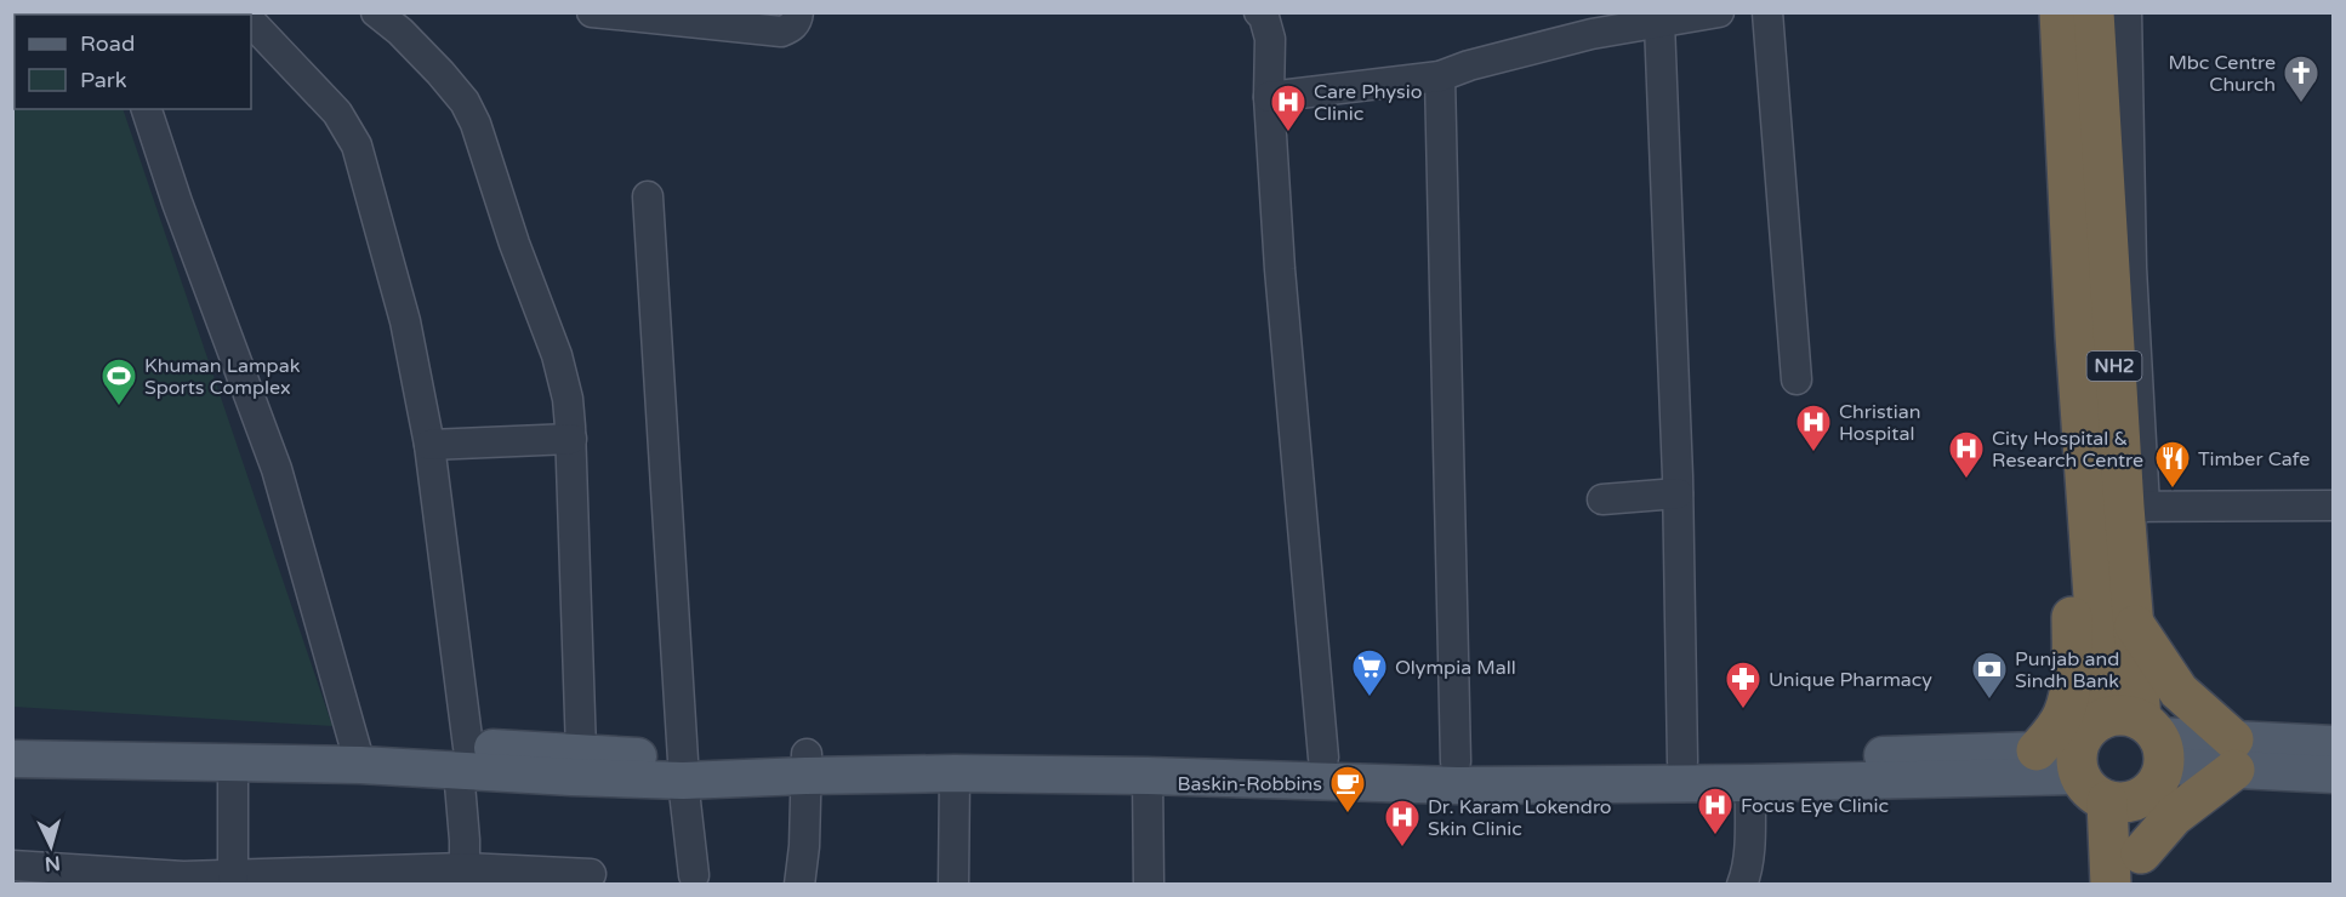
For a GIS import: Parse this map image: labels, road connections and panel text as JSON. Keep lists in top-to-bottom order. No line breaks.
{"streets":{"highway":["NH2"]},"places":{"church":["Mbc Centre Church"],"hospital":["Care Physio Clinic","Christian Hospital","City Hospital & Research Centre","Focus Eye Clinic","Dr. Karam Lokendro Skin Clinic"],"sports":["Khuman Lampak Sports Complex"],"restaurant":["Timber Cafe"],"supermarket":["Olympia Mall"],"bank":["Punjab and Sindh Bank"],"pharmacy":["Unique Pharmacy"],"cafe":["Baskin-Robbins"]},"legend":["Road","Park"],"north":"bottom"}
